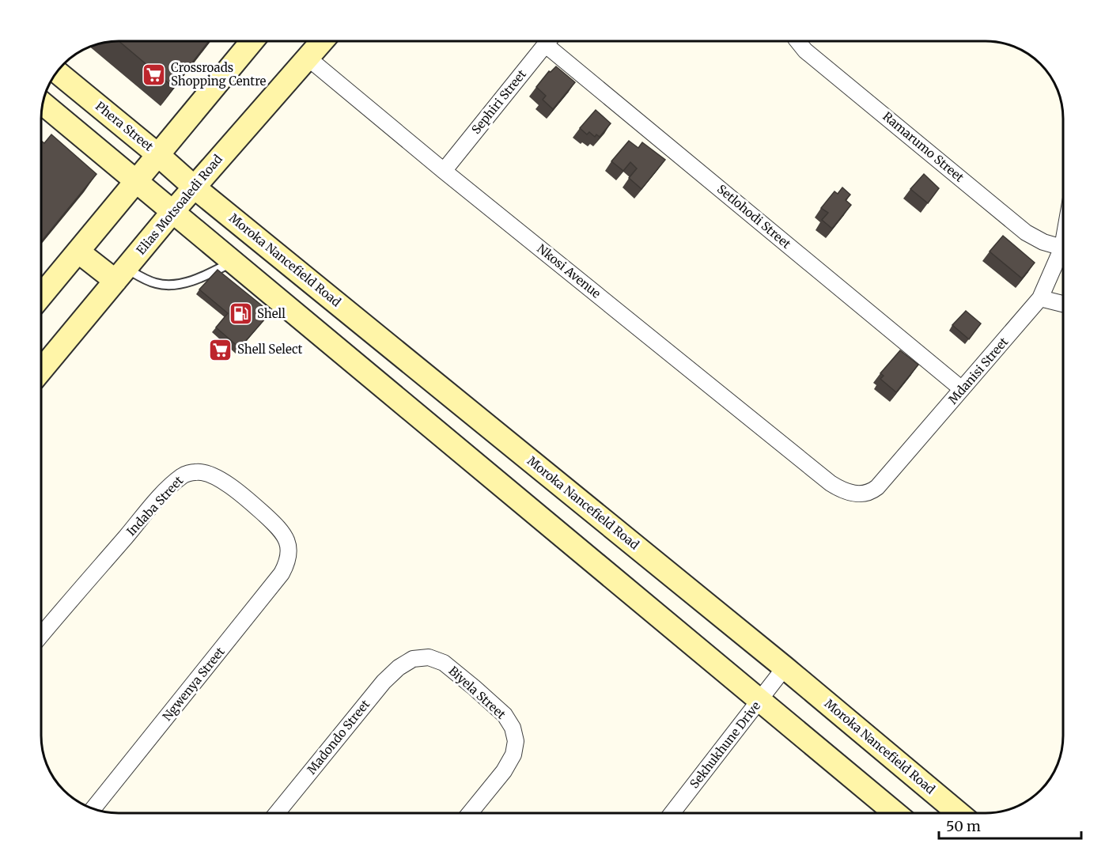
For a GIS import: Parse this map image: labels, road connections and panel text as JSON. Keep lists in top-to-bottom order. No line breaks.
{"streets":{"main road":["Phera Street","Elias Motsoaledi Road","Moroka Nancefield Road"],"street":["Sephiri Street","Ramarumo Street","Setlohodi Street","Nkosi Avenue","Mdanisi Street","Indaba Street","Ngwenya Street","Biyela Street","Madondo Street","Sekhukhune Drive"]},"crossings":[["Sephiri Street","Nkosi Avenue"],["Phera Street","Elias Motsoaledi Road"],["Phera Street","Moroka Nancefield Road"],["Ramarumo Street","Mdanisi Street"],["Elias Motsoaledi Road","Moroka Nancefield Road"],["Elias Motsoaledi Road","Nkosi Avenue"],["Setlohodi Street","Mdanisi Street"],["Moroka Nancefield Road","Sekhukhune Drive"],["Nkosi Avenue","Mdanisi Street"],["Indaba Street","Ngwenya Street"],["Biyela Street","Madondo Street"]],"places":{"supermarket":["Crossroads Shopping Centre","Shell Select"],"fuel station":["Shell"]},"scale_bar":"50 m"}
